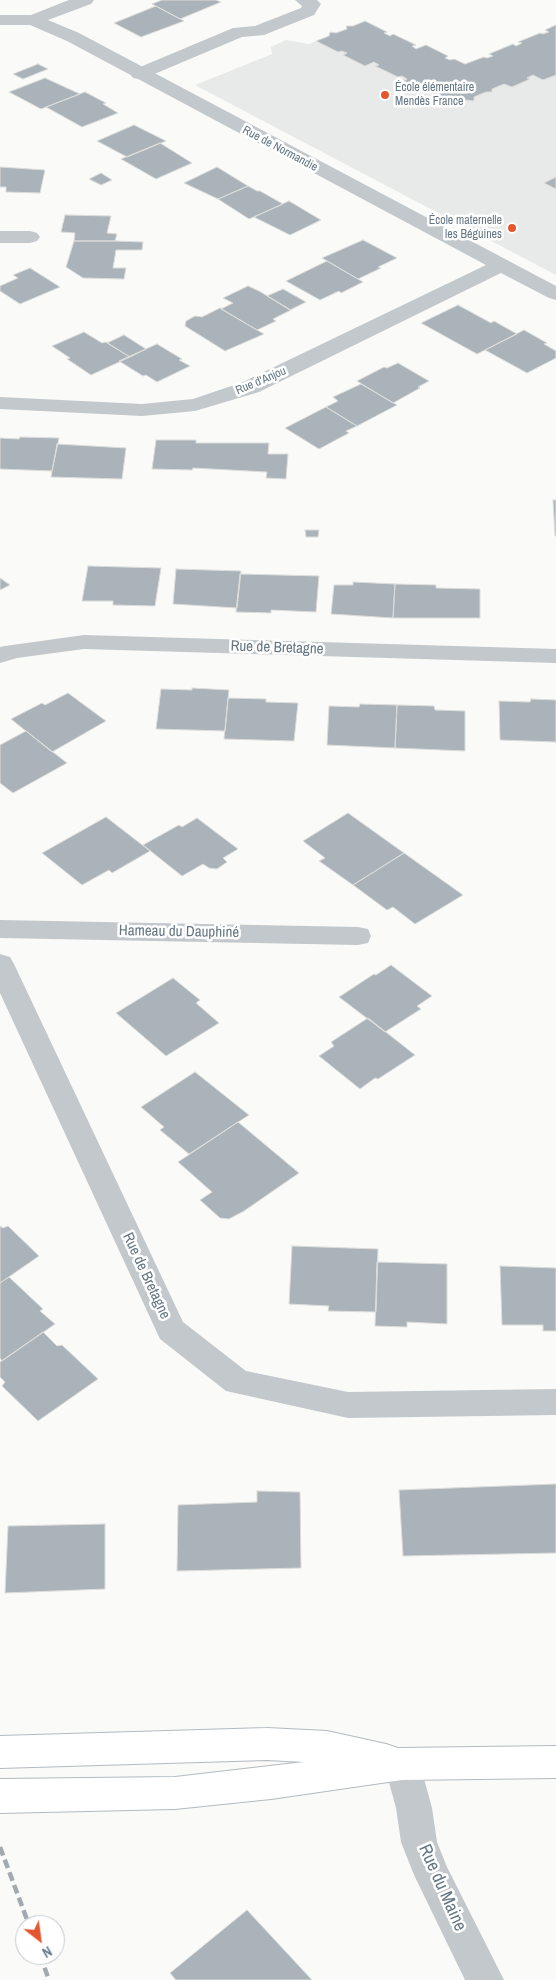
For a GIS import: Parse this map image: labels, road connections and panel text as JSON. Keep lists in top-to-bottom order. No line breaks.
{"streets":{"street":["Rue de Normandie","Rue d'Anjou","Rue de Bretagne","Hameau du Dauphiné","Rue du Maine"]},"crossings":[["Rue de Normandie","Rue d'Anjou"]],"places":["École élémentaire Mendès France","École maternelle les Béguines"],"north":"bottom right"}
